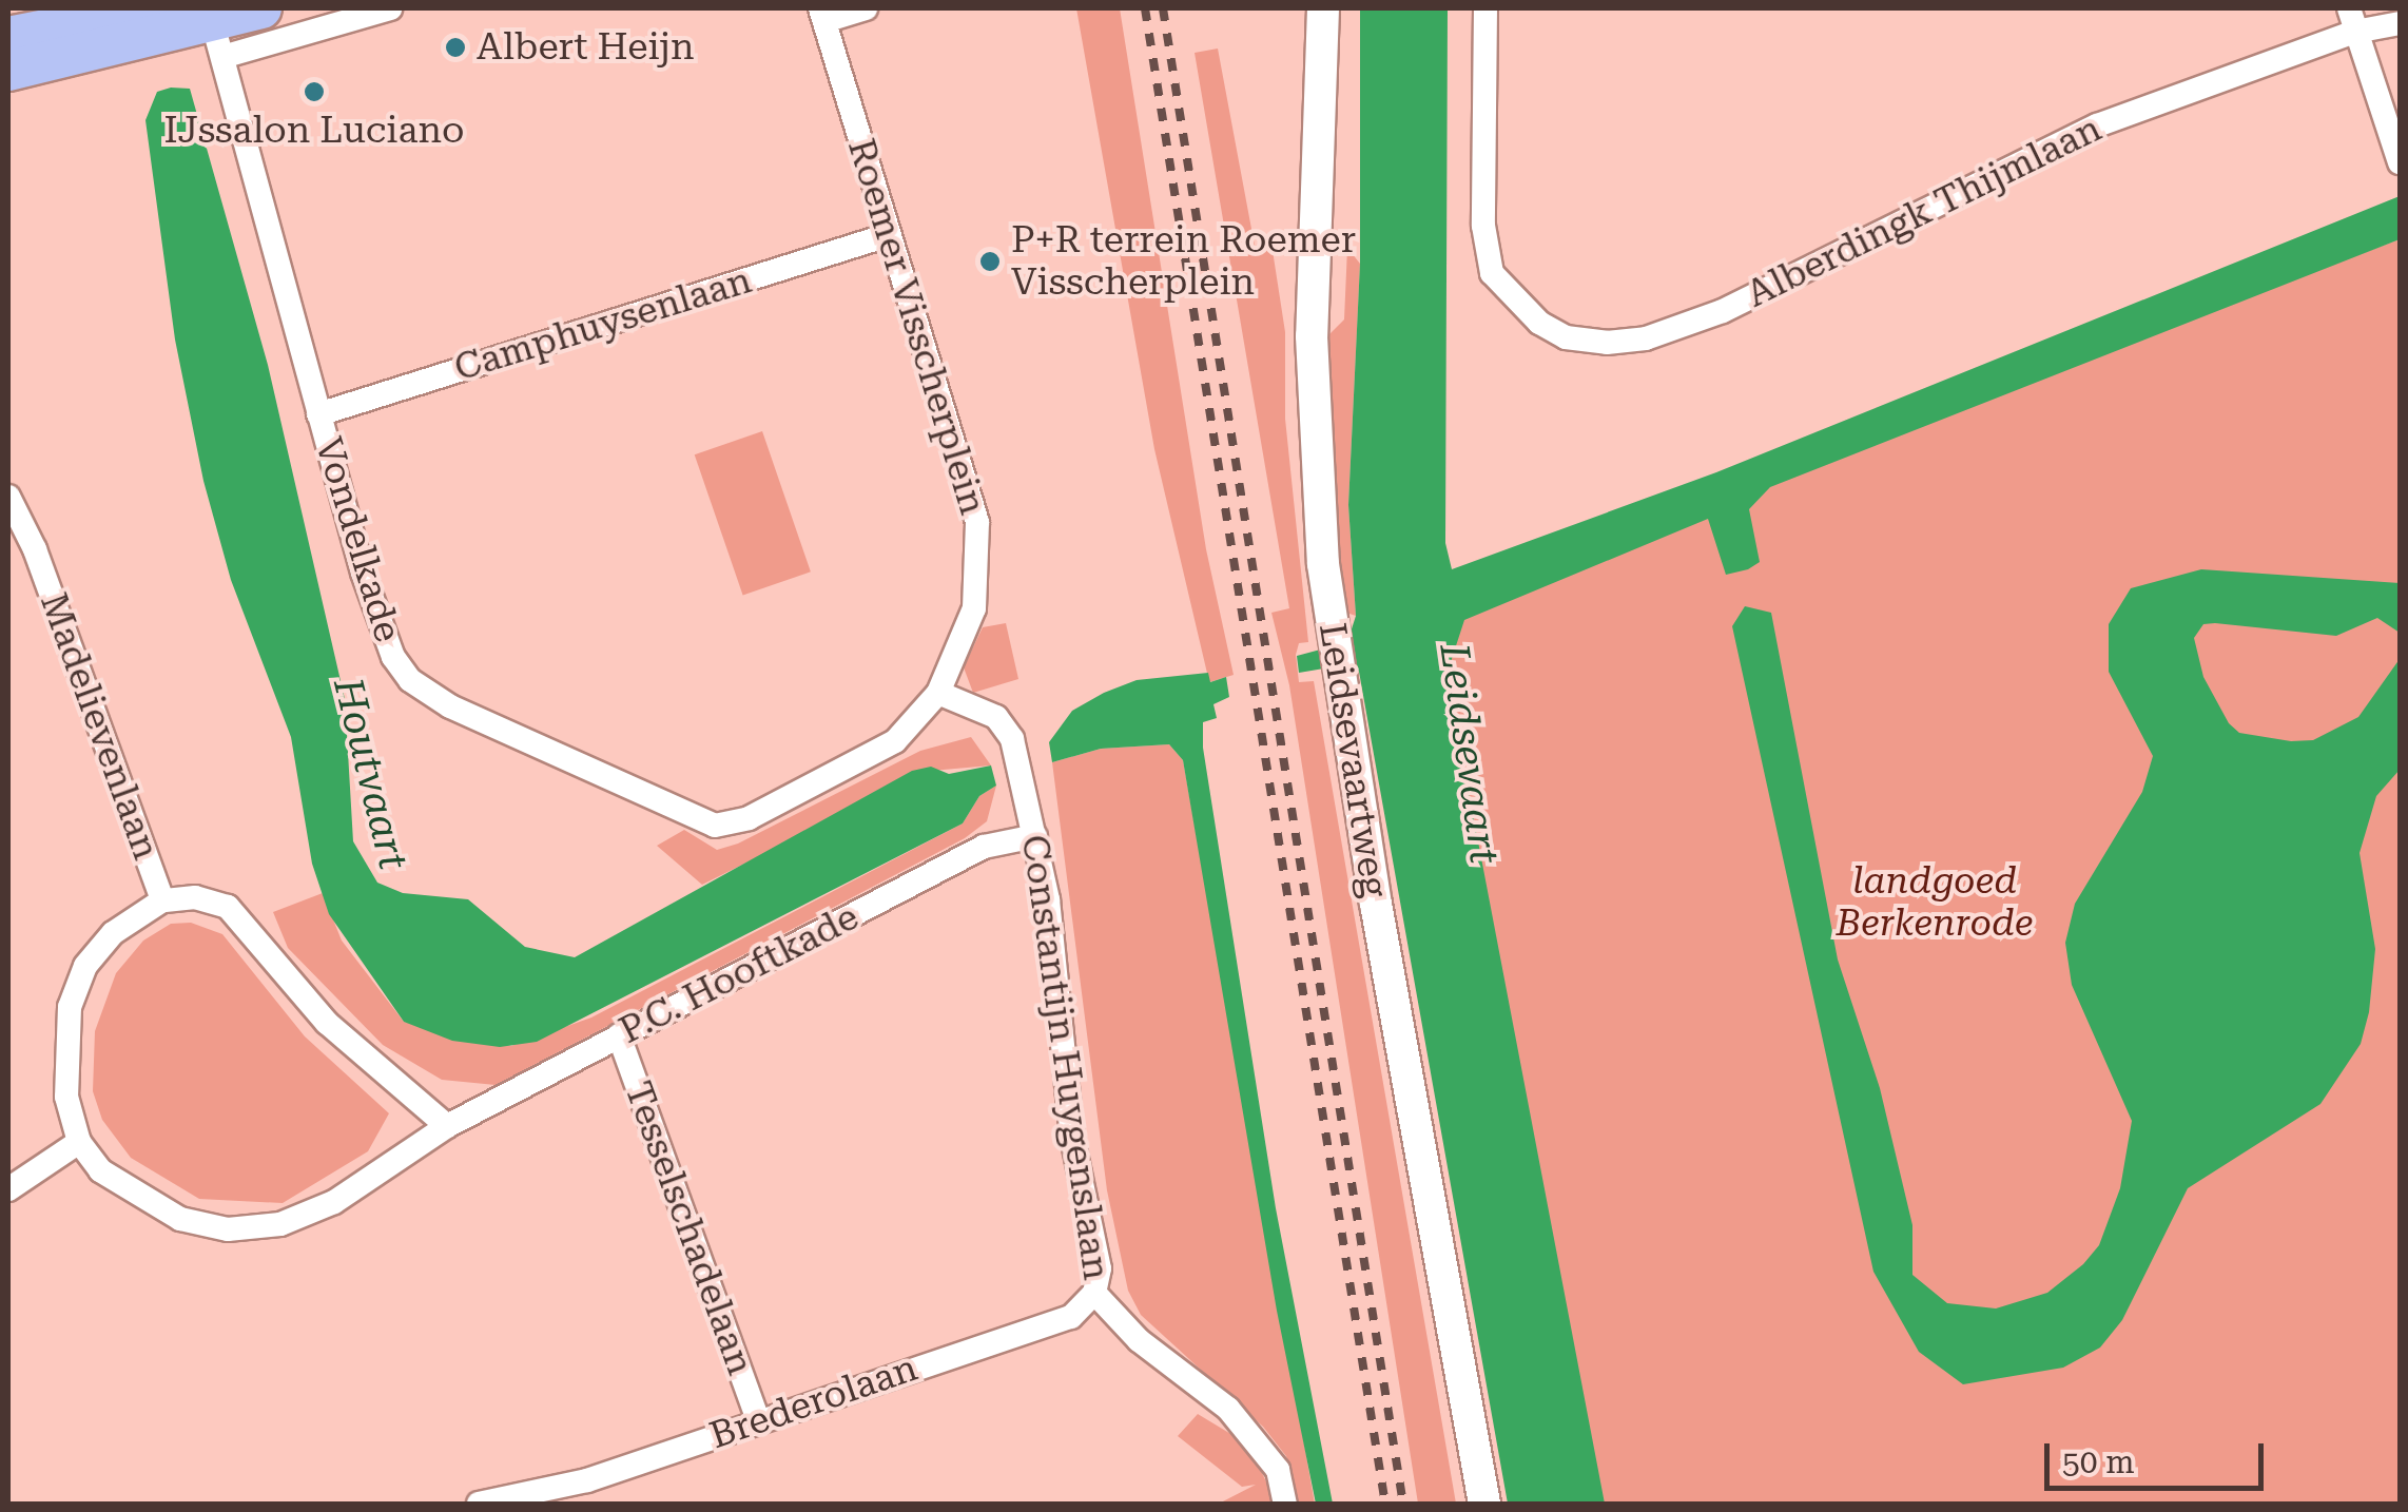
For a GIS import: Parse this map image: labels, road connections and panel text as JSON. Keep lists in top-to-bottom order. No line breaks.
{"streets":{"street":["Alberdingk Thijmlaan","Camphuysenlaan","Roemer Visscherplein","Vondelkade","Madelievenlaan","Leidsevaartweg","P.C. Hooftkade","Constantijn Huygenslaan","Tesselschadelaan","Brederolaan"]},"crossings":[["Camphuysenlaan","Roemer Visscherplein"],["Camphuysenlaan","Vondelkade"],["Roemer Visscherplein","Vondelkade"],["Roemer Visscherplein","Constantijn Huygenslaan"],["Vondelkade","Constantijn Huygenslaan"],["P.C. Hooftkade","Constantijn Huygenslaan"],["P.C. Hooftkade","Tesselschadelaan"],["Constantijn Huygenslaan","Brederolaan"],["Tesselschadelaan","Brederolaan"]],"water":["Leidsevaart","Houtvaart"],"parks":["landgoed Berkenrode"],"places":["Albert Heijn","IJssalon Luciano","P+R terrein Roemer Visscherplein"],"scale_bar":"50 m"}
